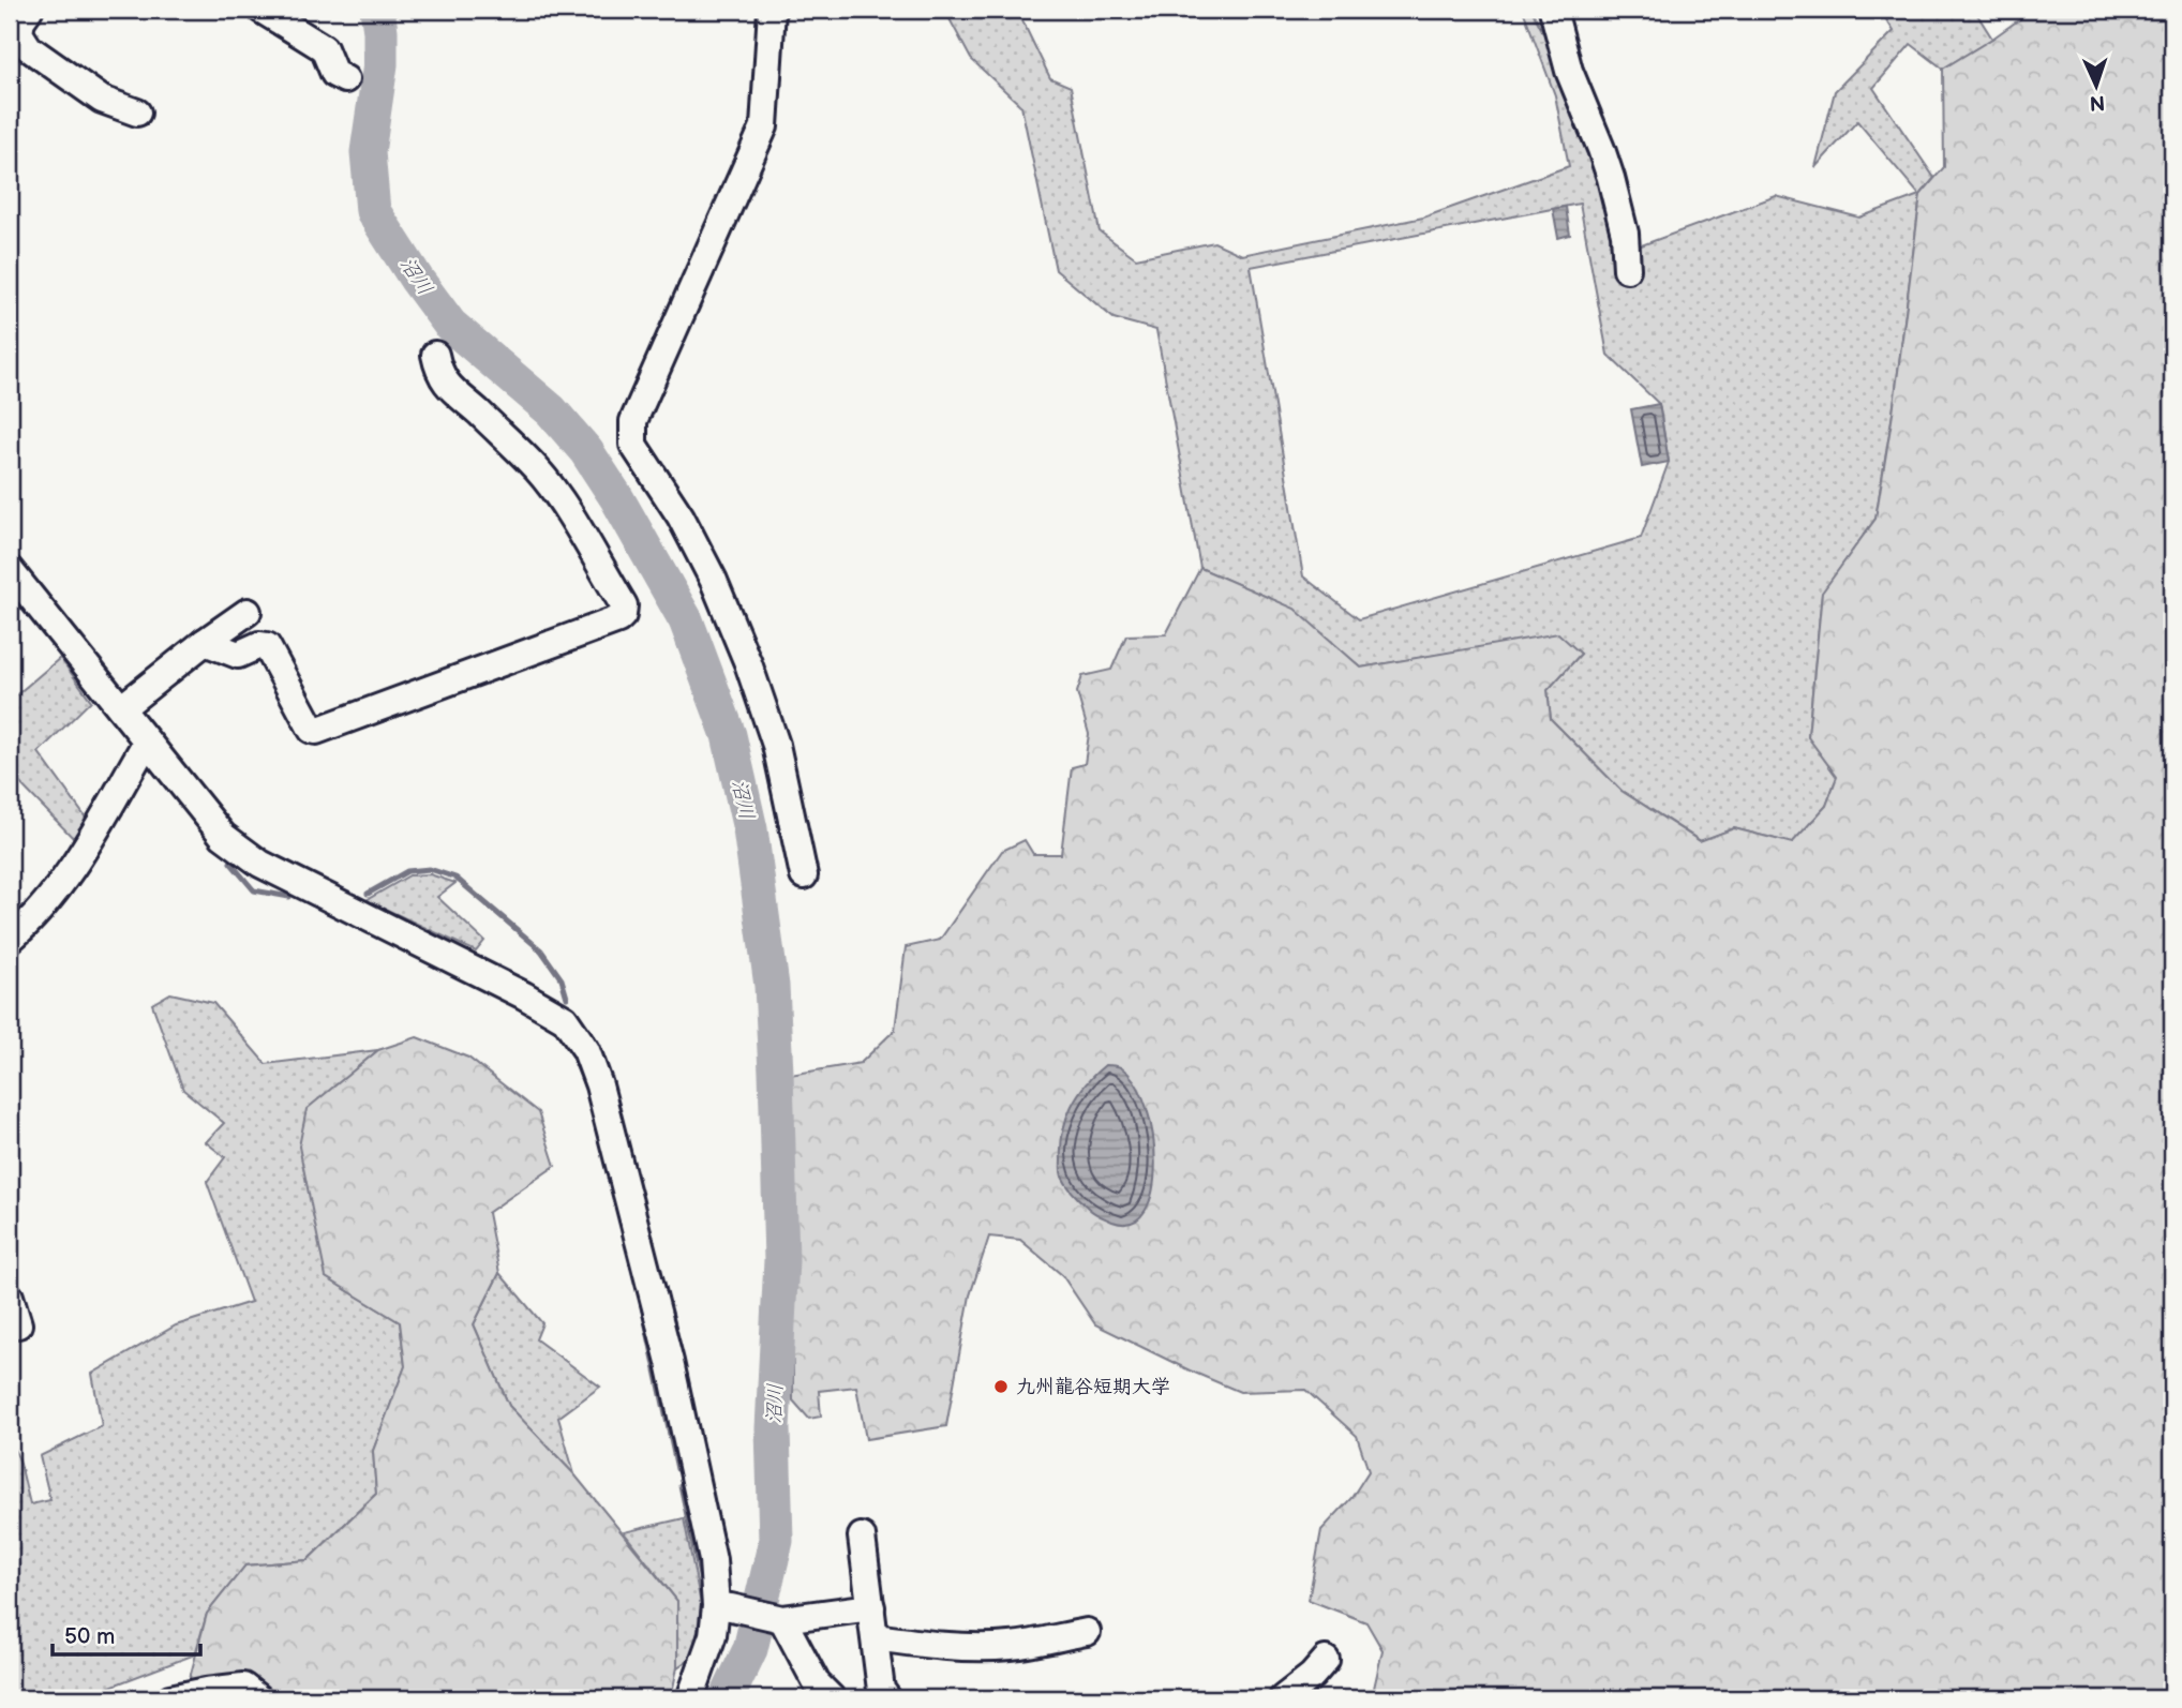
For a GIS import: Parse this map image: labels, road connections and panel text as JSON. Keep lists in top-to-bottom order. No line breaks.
{"water":["沼川"],"places":["九州龍谷短期大学"],"scale_bar":"50 m","north":"bottom"}
